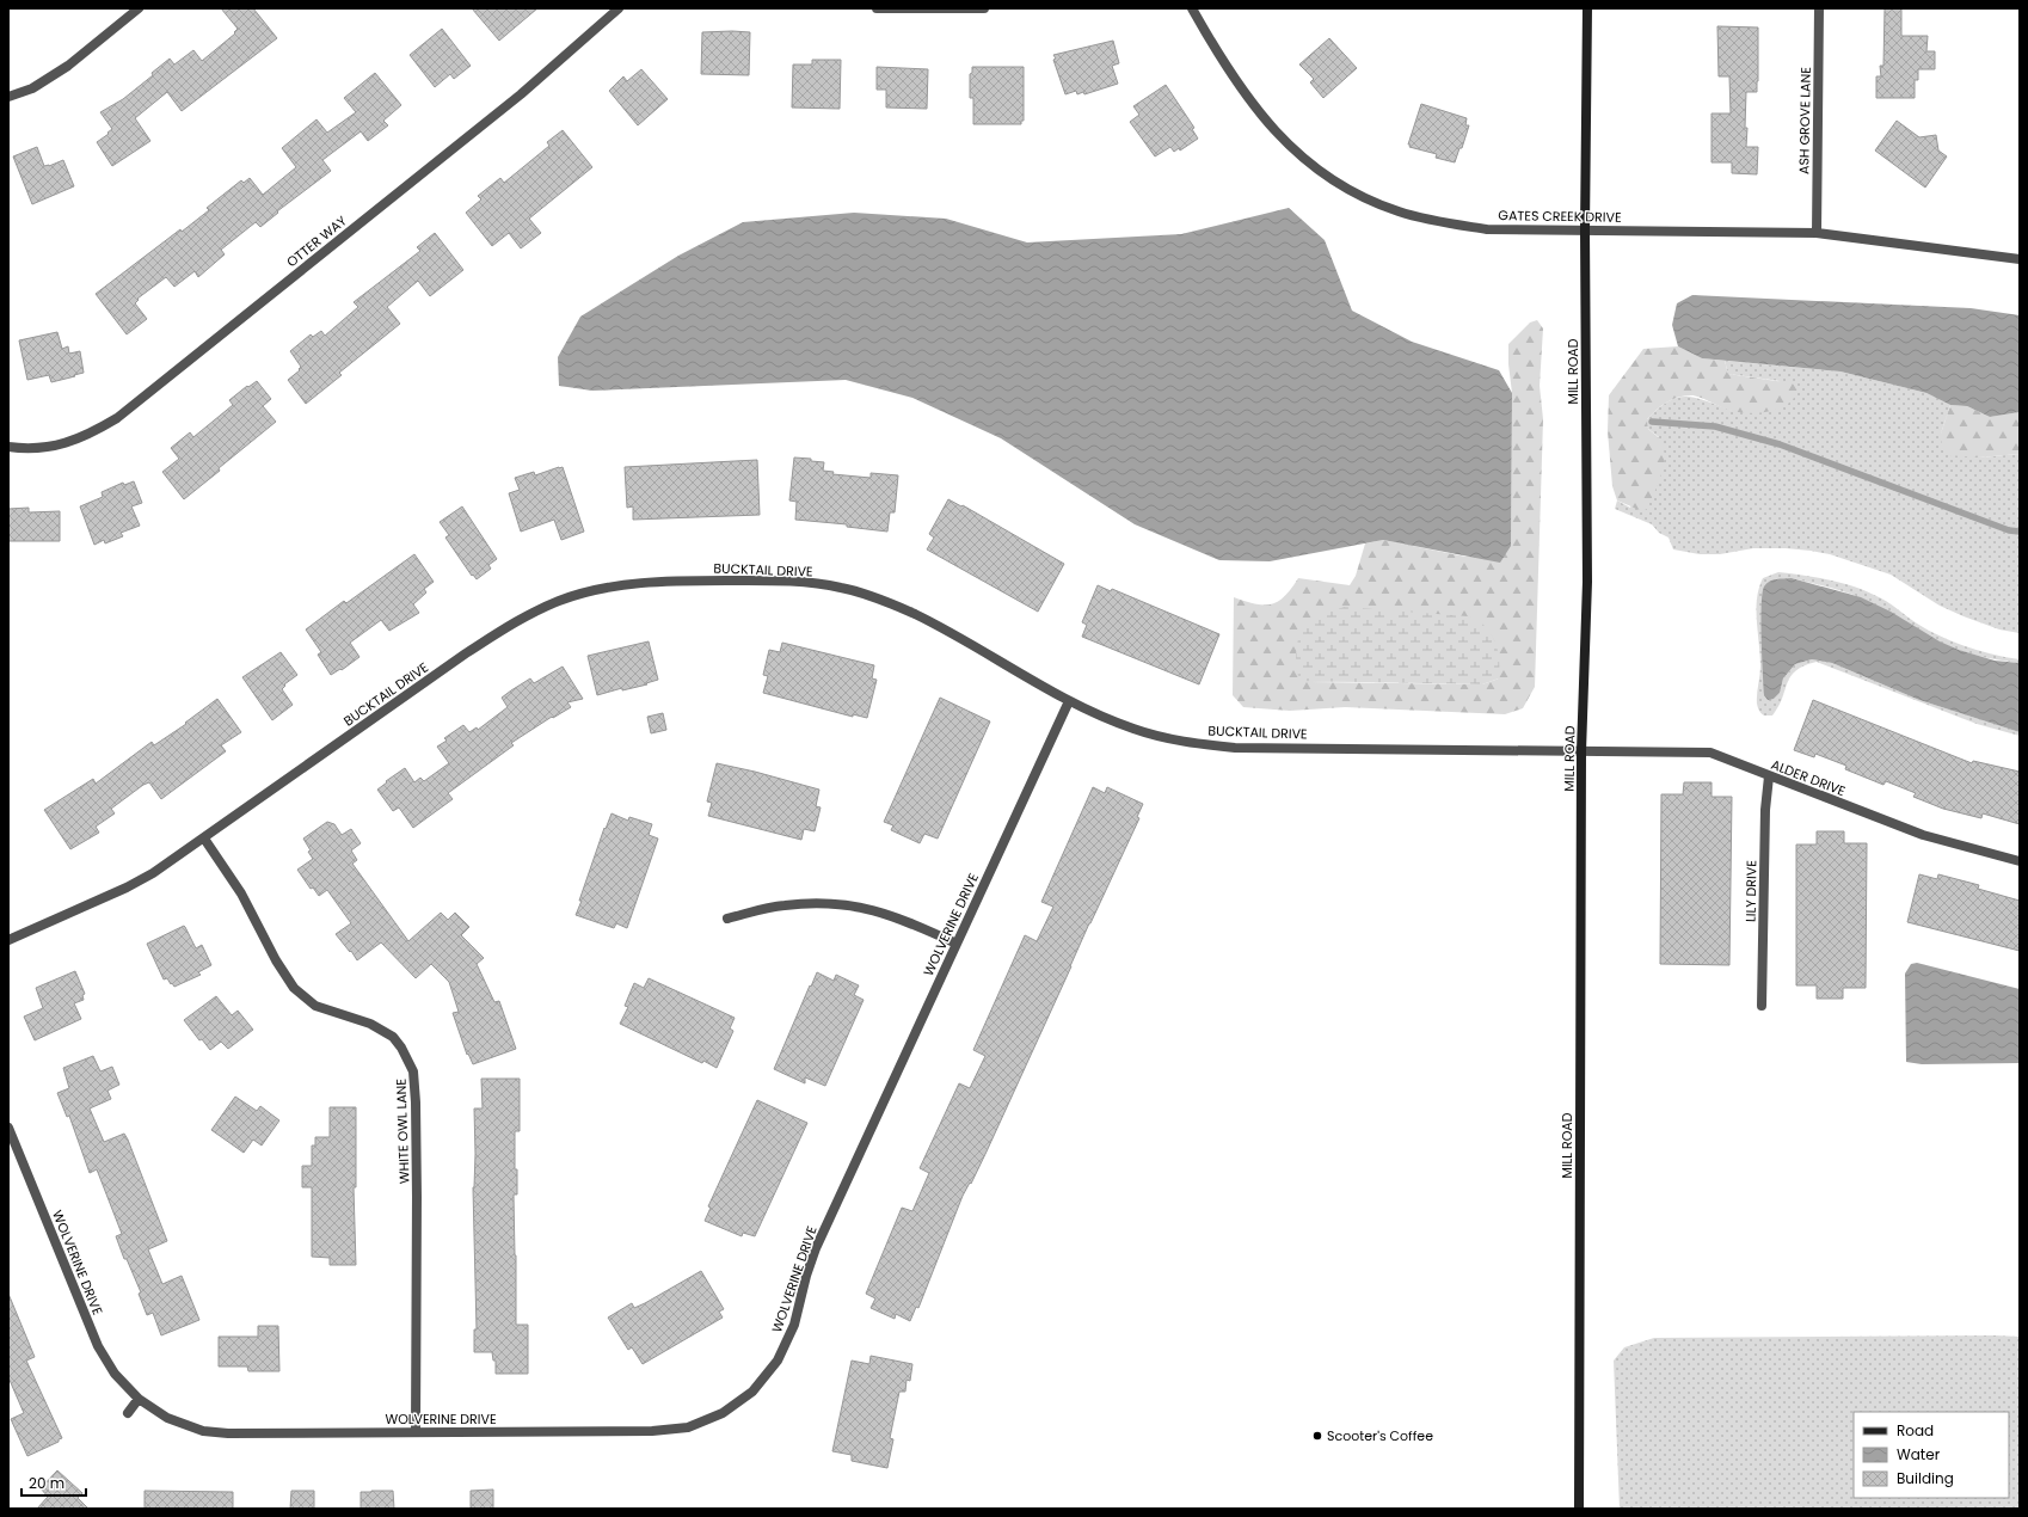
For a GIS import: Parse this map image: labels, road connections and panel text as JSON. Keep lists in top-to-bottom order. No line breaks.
{"streets":{"street":["ASH GROVE LANE","GATES CREEK DRIVE","OTTER WAY","MILL ROAD","BUCKTAIL DRIVE","ALDER DRIVE","LILY DRIVE","WOLVERINE DRIVE","WHITE OWL LANE"]},"crossings":[["ASH GROVE LANE","GATES CREEK DRIVE"],["GATES CREEK DRIVE","MILL ROAD"],["MILL ROAD","BUCKTAIL DRIVE"],["MILL ROAD","ALDER DRIVE"],["BUCKTAIL DRIVE","ALDER DRIVE"],["BUCKTAIL DRIVE","WOLVERINE DRIVE"],["BUCKTAIL DRIVE","WHITE OWL LANE"],["ALDER DRIVE","LILY DRIVE"],["WOLVERINE DRIVE","WHITE OWL LANE"]],"places":["Scooter's Coffee"],"legend":["Road","Water","Building"],"scale_bar":"20 m"}
